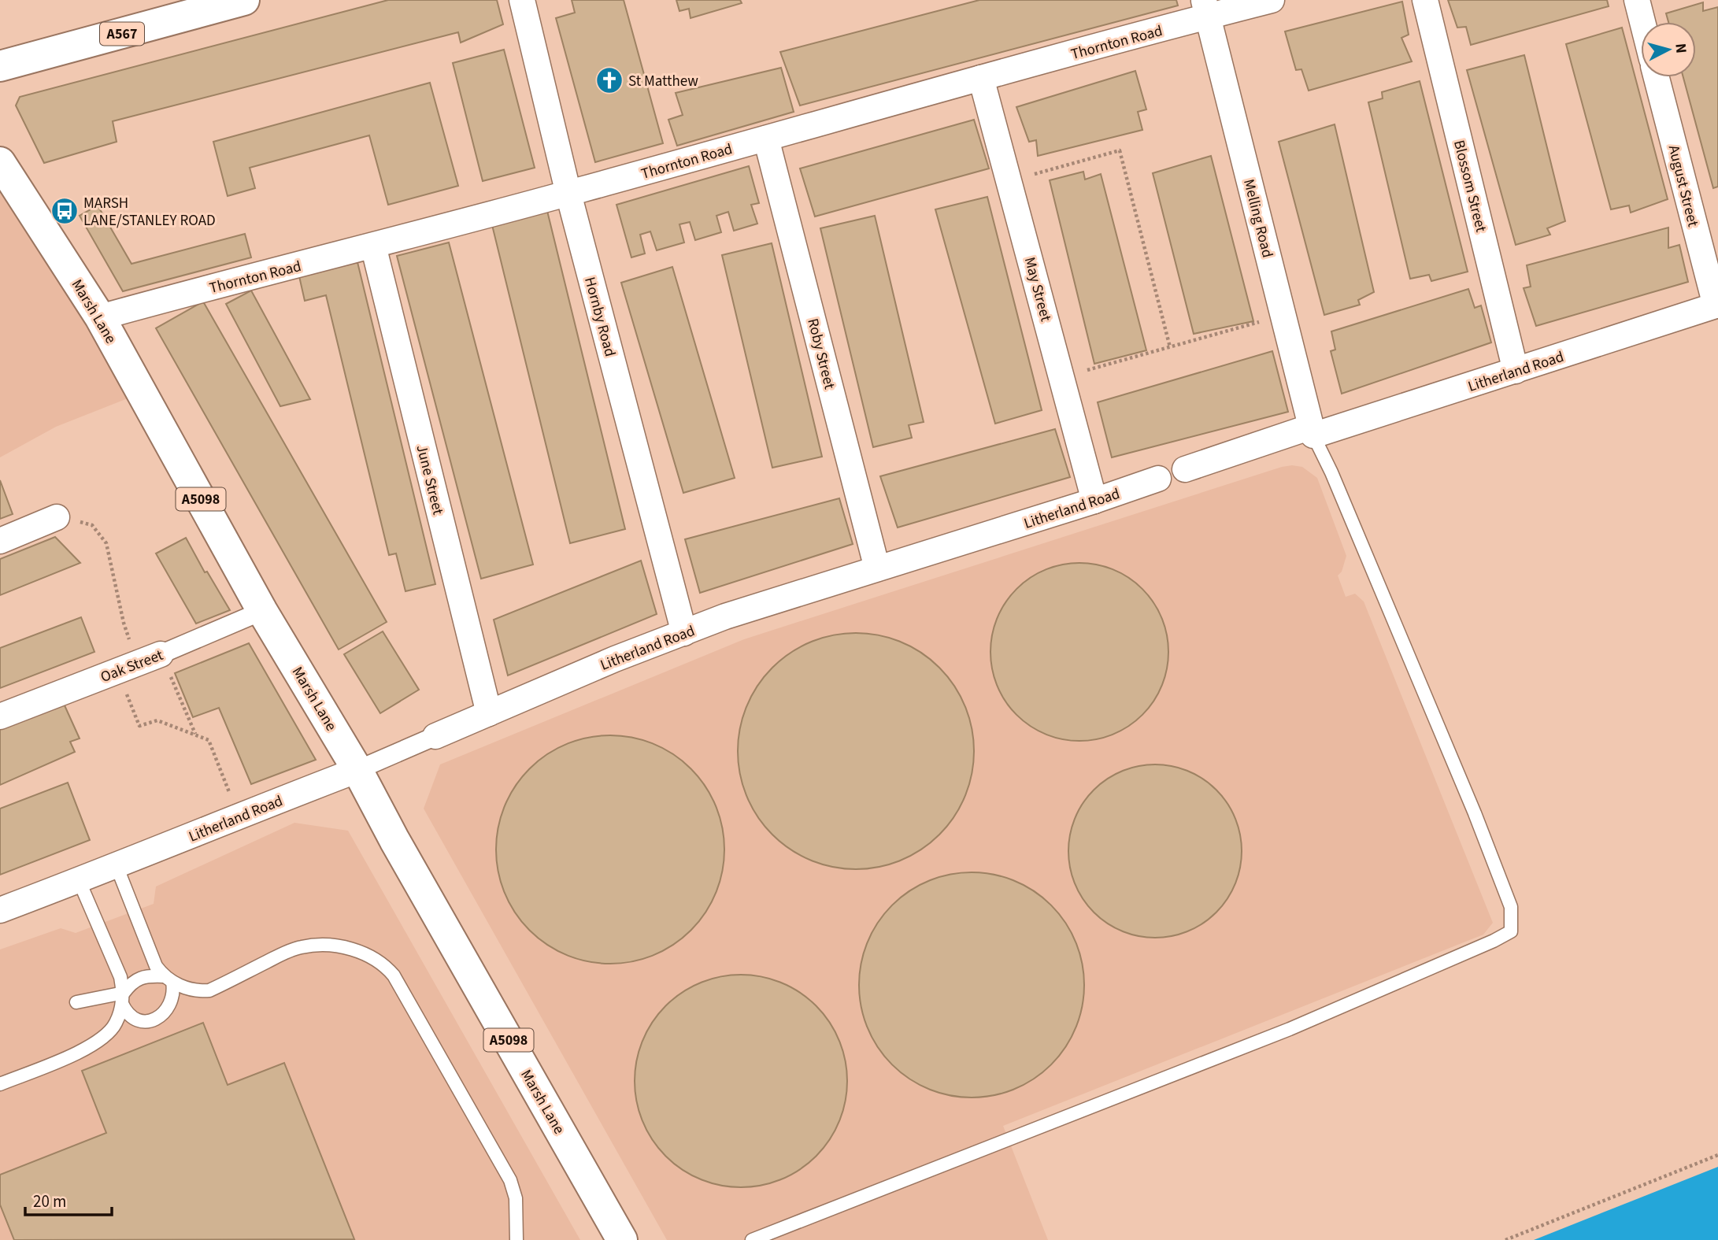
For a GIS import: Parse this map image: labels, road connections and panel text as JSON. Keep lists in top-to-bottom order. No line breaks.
{"streets":{"main road":["A567","Marsh Lane","A5098"],"street":["Thornton Road","Blossom Street","August Street","Melling Road","May Street","Hornby Road","Roby Street","Litherland Road","June Street","Oak Street"]},"crossings":[["Thornton Road","Melling Road"],["Thornton Road","May Street"],["Thornton Road","Marsh Lane"],["Thornton Road","Hornby Road"],["Thornton Road","Roby Street"],["Thornton Road","June Street"],["Blossom Street","Litherland Road"],["August Street","Litherland Road"],["Melling Road","Litherland Road"],["May Street","Litherland Road"],["Marsh Lane","Litherland Road"],["Marsh Lane","Oak Street"],["Hornby Road","Litherland Road"],["Roby Street","Litherland Road"],["Litherland Road","June Street"]],"places":{"church":["St Matthew"],"bus stop":["MARSH LANE/STANLEY ROAD"]},"scale_bar":"20 m","north":"right"}
